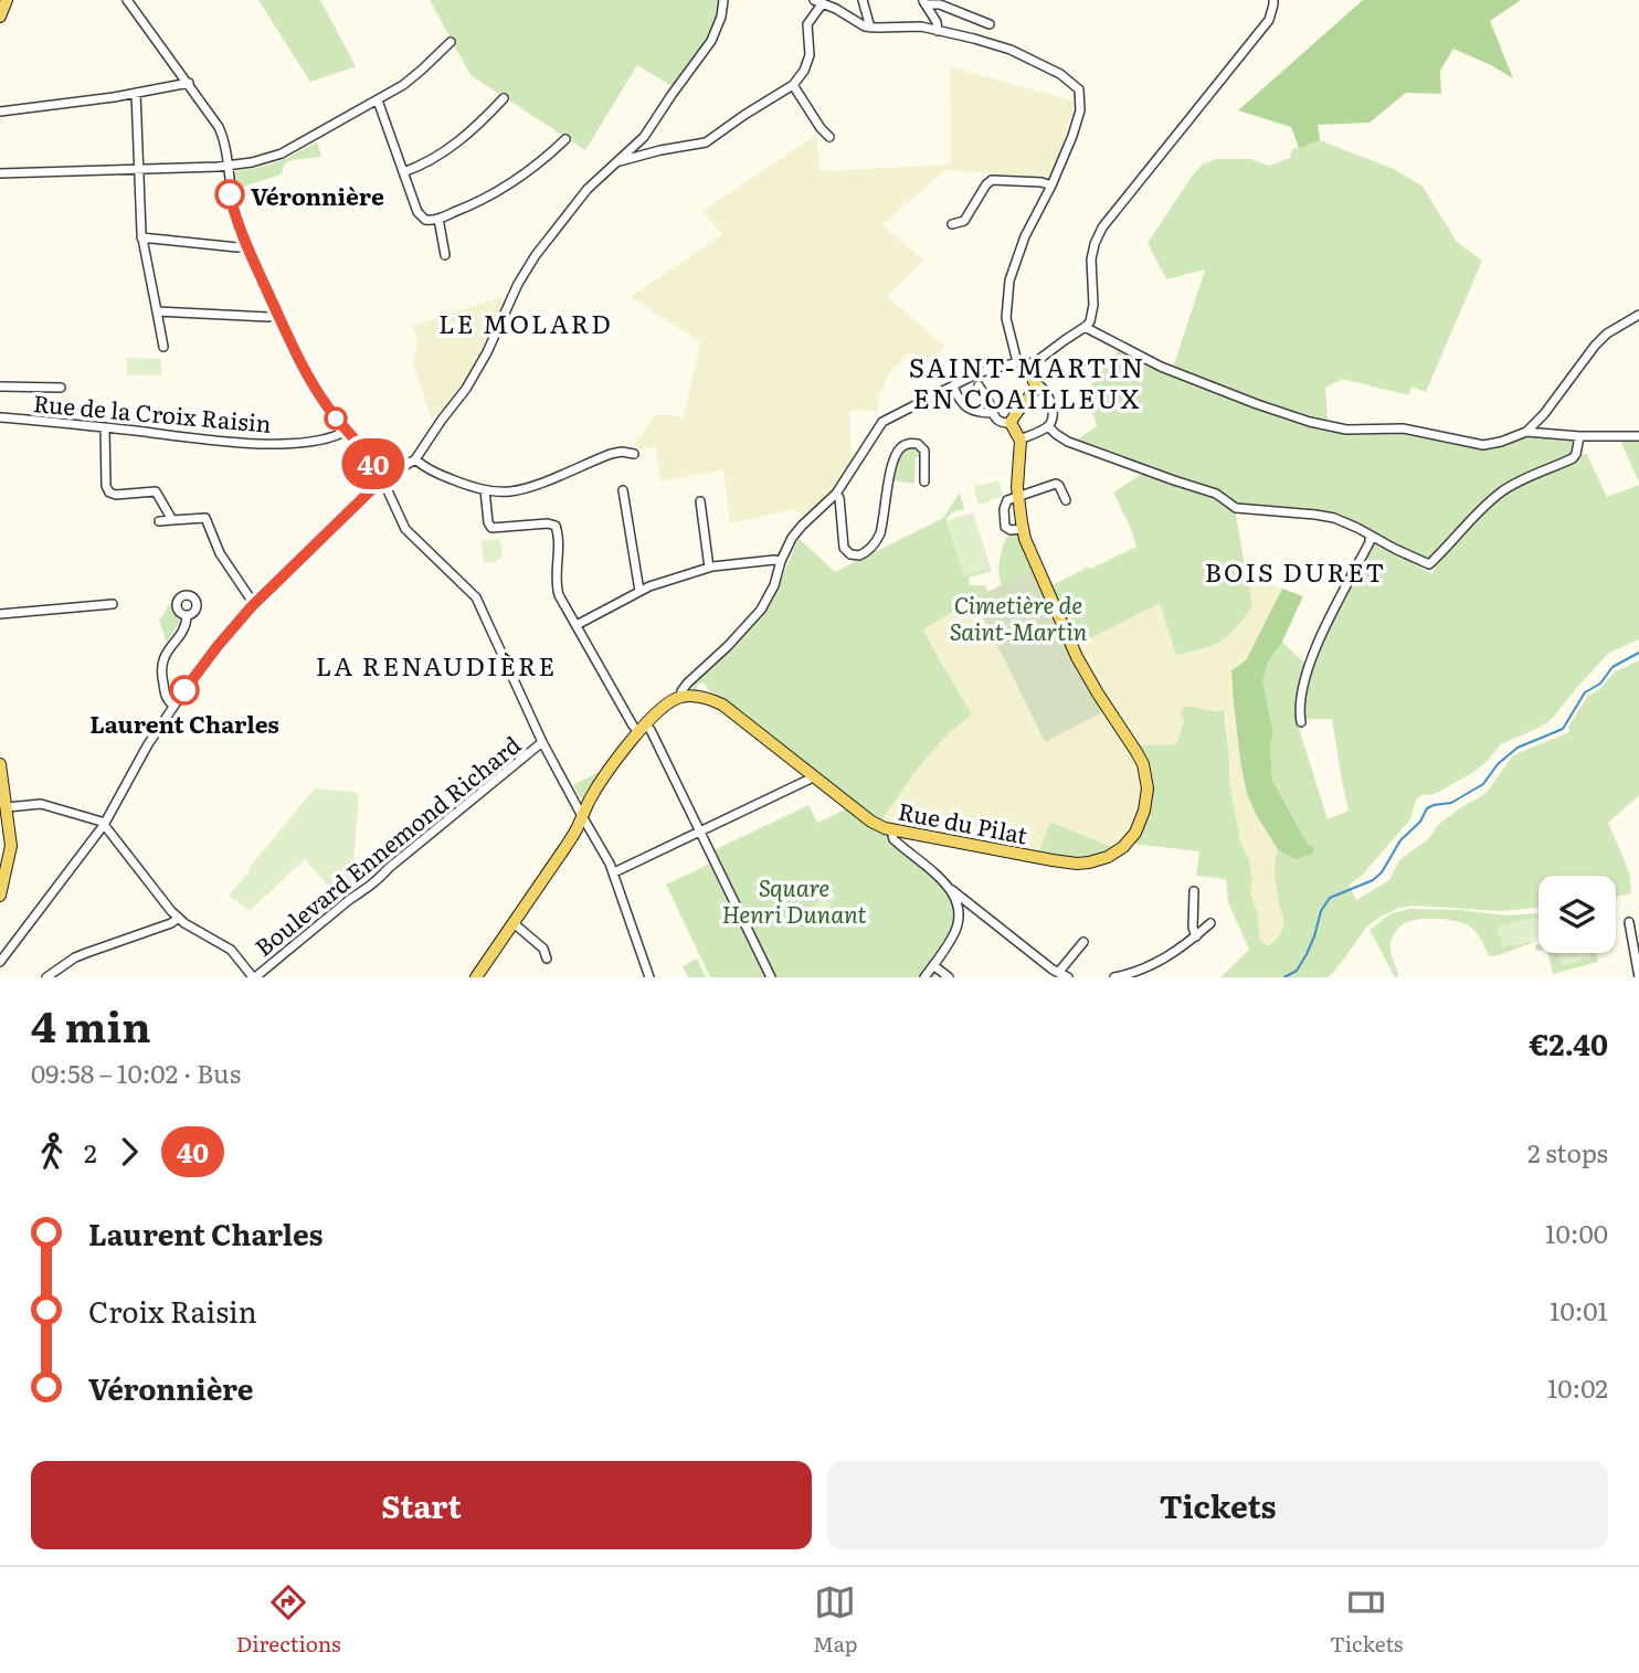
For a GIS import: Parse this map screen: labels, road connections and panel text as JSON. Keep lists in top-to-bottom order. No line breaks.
{"streets":{"main road":["Rue du Pilat"],"street":["Rue de la Croix Raisin","Boulevard Ennemond Richard"]},"districts":["LE MOLARD","SAINT-MARTIN EN COAILLEUX","BOIS DURET","LA RENAUDIÈRE"],"parks":["Cimetière de Saint-Martin","Square Henri Dunant"],"places":["Véronnière","Laurent Charles"],"lines":["bus line 40"],"page":{"on_map":"40","heading":["4 min","09:58 – 10:02 · Bus","€2.40"],"legs":["2","40","2 stops"],"list":[{"name":"Laurent Charles","value":"10:00"},{"name":"Croix Raisin","value":"10:01"},{"name":"Véronnière","value":"10:02"}],"buttons":["Start","Tickets"],"tabs":["Directions","Map","Tickets"]}}
